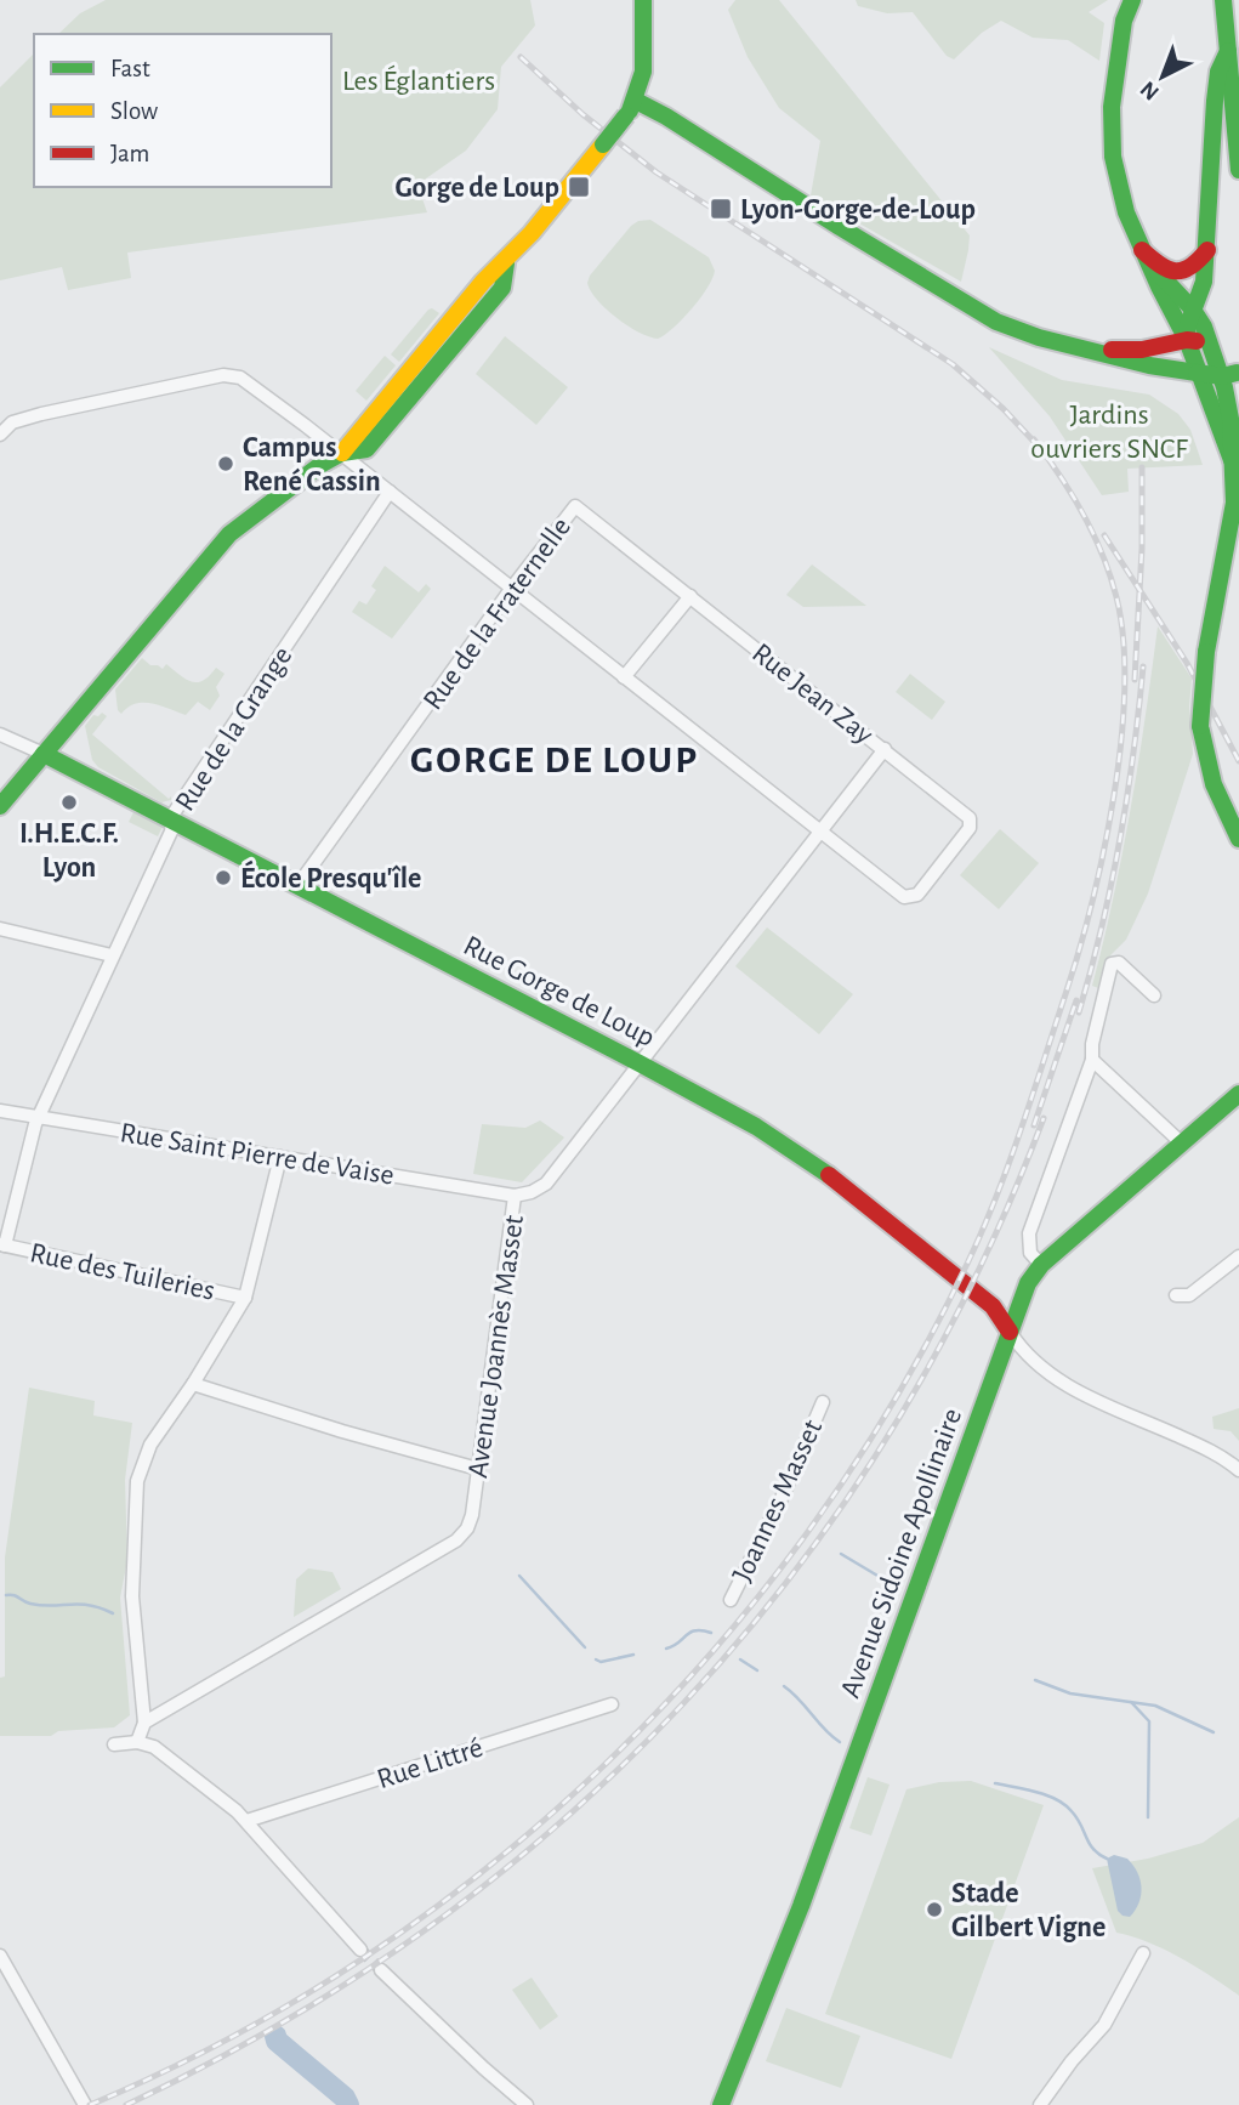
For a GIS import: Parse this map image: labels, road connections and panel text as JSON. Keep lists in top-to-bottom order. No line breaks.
{"streets":{"main road":["Rue Gorge de Loup","Avenue Sidoine Apollinaire"],"street":["Rue de la Fraternelle","Rue Jean Zay","Rue de la Grange","Rue Saint Pierre de Vaise","Rue des Tuileries","Avenue Joannès Masset","Joannes Masset","Rue Littré"]},"crossings":[["Rue de la Fraternelle","Rue Jean Zay"],["Rue de la Fraternelle","Rue Gorge de Loup"],["Rue Jean Zay","Avenue Joannès Masset"],["Rue de la Grange","Rue Gorge de Loup"],["Rue de la Grange","Rue Saint Pierre de Vaise"],["Rue de la Grange","Rue des Tuileries"],["Rue Gorge de Loup","Avenue Joannès Masset"],["Rue Gorge de Loup","Avenue Sidoine Apollinaire"],["Rue Saint Pierre de Vaise","Avenue Joannès Masset"]],"districts":["GORGE DE LOUP"],"parks":["Les Églantiers","Jardins ouvriers SNCF"],"places":{"transit":["Gorge de Loup","Lyon-Gorge-de-Loup"],"other":["Campus René Cassin","I.H.E.C.F. Lyon","École Presqu'île","Stade Gilbert Vigne"]},"legend":["Fast","Slow","Jam"],"north":"bottom left"}
